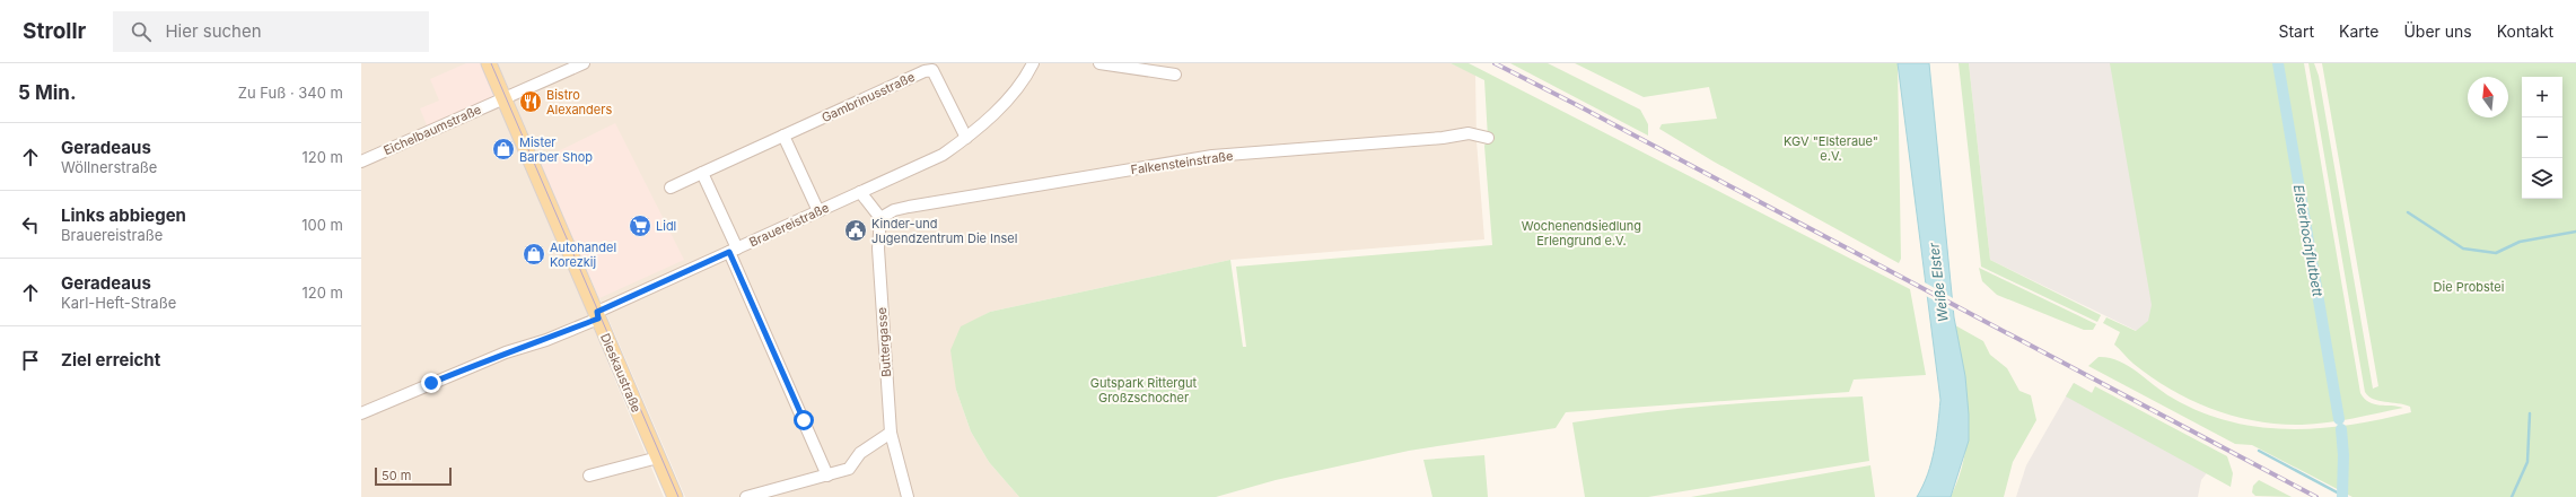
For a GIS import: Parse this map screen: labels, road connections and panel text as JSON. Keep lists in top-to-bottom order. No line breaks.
{"streets":{"main road":["Dieskaustraße"],"street":["Gambrinusstraße","Eichelbaumstraße","Falkensteinstraße","Brauereistraße","Buttergasse"]},"crossings":[["Gambrinusstraße","Brauereistraße"],["Eichelbaumstraße","Dieskaustraße"],["Falkensteinstraße","Buttergasse"],["Brauereistraße","Dieskaustraße"]],"water":["Elsterhochflutbett","Weiße Elster"],"parks":["KGV \"Elsteraue\" e.V.","Wochenendsiedlung Erlengrund e.V.","Die Probstei","Gutspark Rittergut Großzschocher"],"places":{"restaurant":["Bistro Alexanders"],"shop":["Mister Barber Shop","Autohandel Korezkij"],"supermarket":["Lidl"],"public building":["Kinder-und Jugendzentrum Die Insel"]},"scale_bar":"50 m","north":"top","page":{"header":"Strollr","search":"Hier suchen","nav":["Start","Karte","Über uns","Kontakt"],"heading":["5 Min.","Zu Fuß · 340 m"],"map_buttons":["+","−"],"list":[["Geradeaus","Wöllnerstraße","120 m"],["Links abbiegen","Brauereistraße","100 m"],["Geradeaus","Karl-Heft-Straße","120 m"],"Ziel erreicht"],"scale":"50 m"}}
